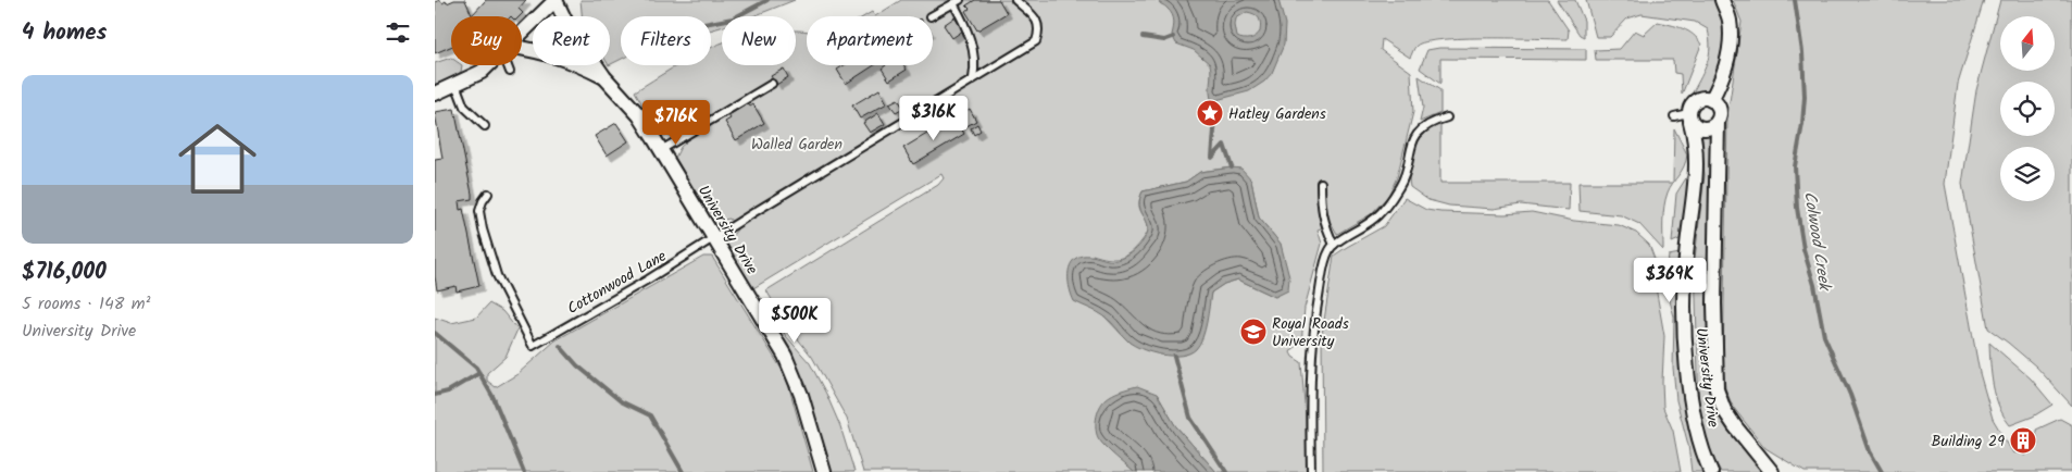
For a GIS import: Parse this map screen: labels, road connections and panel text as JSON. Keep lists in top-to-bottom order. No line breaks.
{"streets":{"street":["University Drive"],"lane":["Cottonwood Lane"]},"crossings":[["University Drive","Cottonwood Lane"]],"water":["Colwood Creek"],"parks":["Walled Garden"],"places":{"place":["Hatley Gardens"],"school or university":["Royal Roads University"],"building":["Building 29"]},"north":"top","page":{"heading":"4 homes","chip":["Buy","Rent","Filters","New","Apartment"],"list":[{"name":"$716,000","note":"5 rooms · 148 m² · University Drive"}],"price":["$316K","$716K","$369K","$500K"]}}
